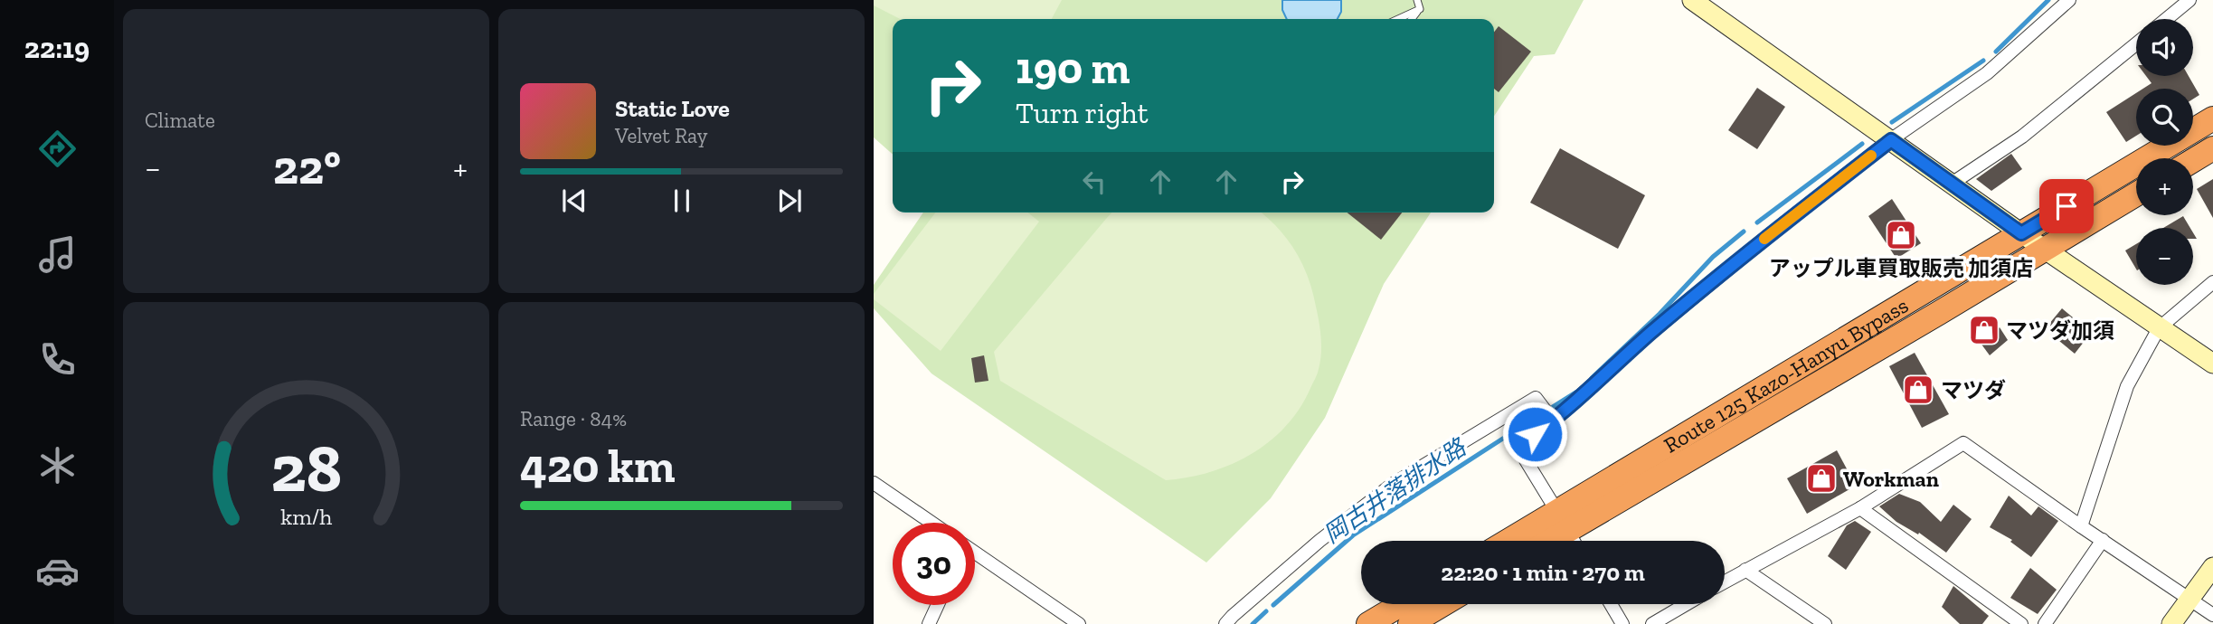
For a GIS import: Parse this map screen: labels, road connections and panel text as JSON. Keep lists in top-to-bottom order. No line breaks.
{"streets":{"highway":["Route 125 Kazo-Hanyu Bypass"]},"water":["岡古井落排水路"],"places":{"shop":["アップル車買取販売 加須店","マツダ加須","マツダ","Workman"]},"page":{"tabs":"22:19","tile":["Climate",["Range · 84%","420 km"]],"map_buttons":["+","−"],"turn":["190 m","Turn right"],"song":["Static Love","Velvet Ray"],"heat":["−","22°","+"],"limit":"30","trip":"22:20 · 1 min · 270 m","gauge":["28","km/h"]}}
